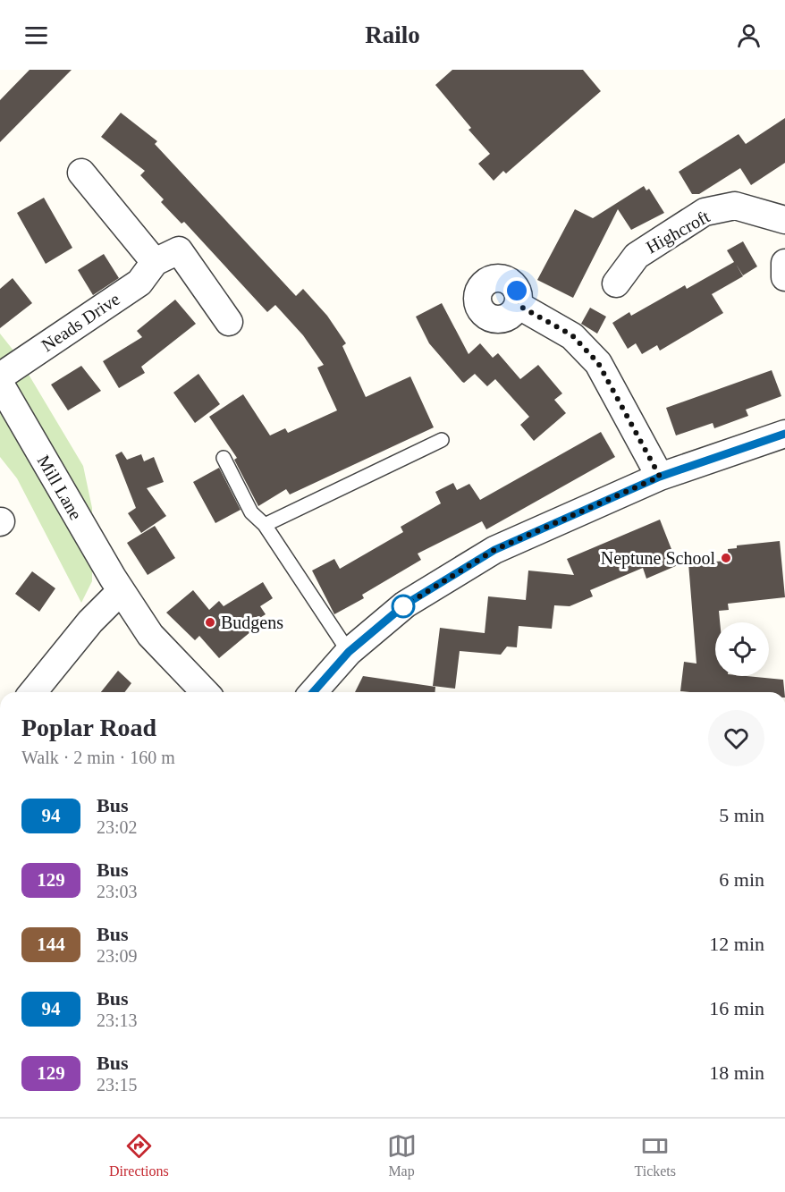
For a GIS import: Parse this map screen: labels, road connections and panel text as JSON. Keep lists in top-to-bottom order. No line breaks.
{"streets":{"street":["Highcroft","Neads Drive","Mill Lane"]},"places":["Neptune School","Budgens"],"lines":["bus line 94"],"page":{"header":"Railo","heading":["Poplar Road","Walk · 2 min · 160 m"],"list":[{"mark":"94","name":"Bus","note":"23:02","value":"5 min"},{"mark":"129","name":"Bus","note":"23:03","value":"6 min"},{"mark":"144","name":"Bus","note":"23:09","value":"12 min"},{"mark":"94","name":"Bus","note":"23:13","value":"16 min"},{"mark":"129","name":"Bus","note":"23:15","value":"18 min"}],"tabs":["Directions","Map","Tickets"]}}
